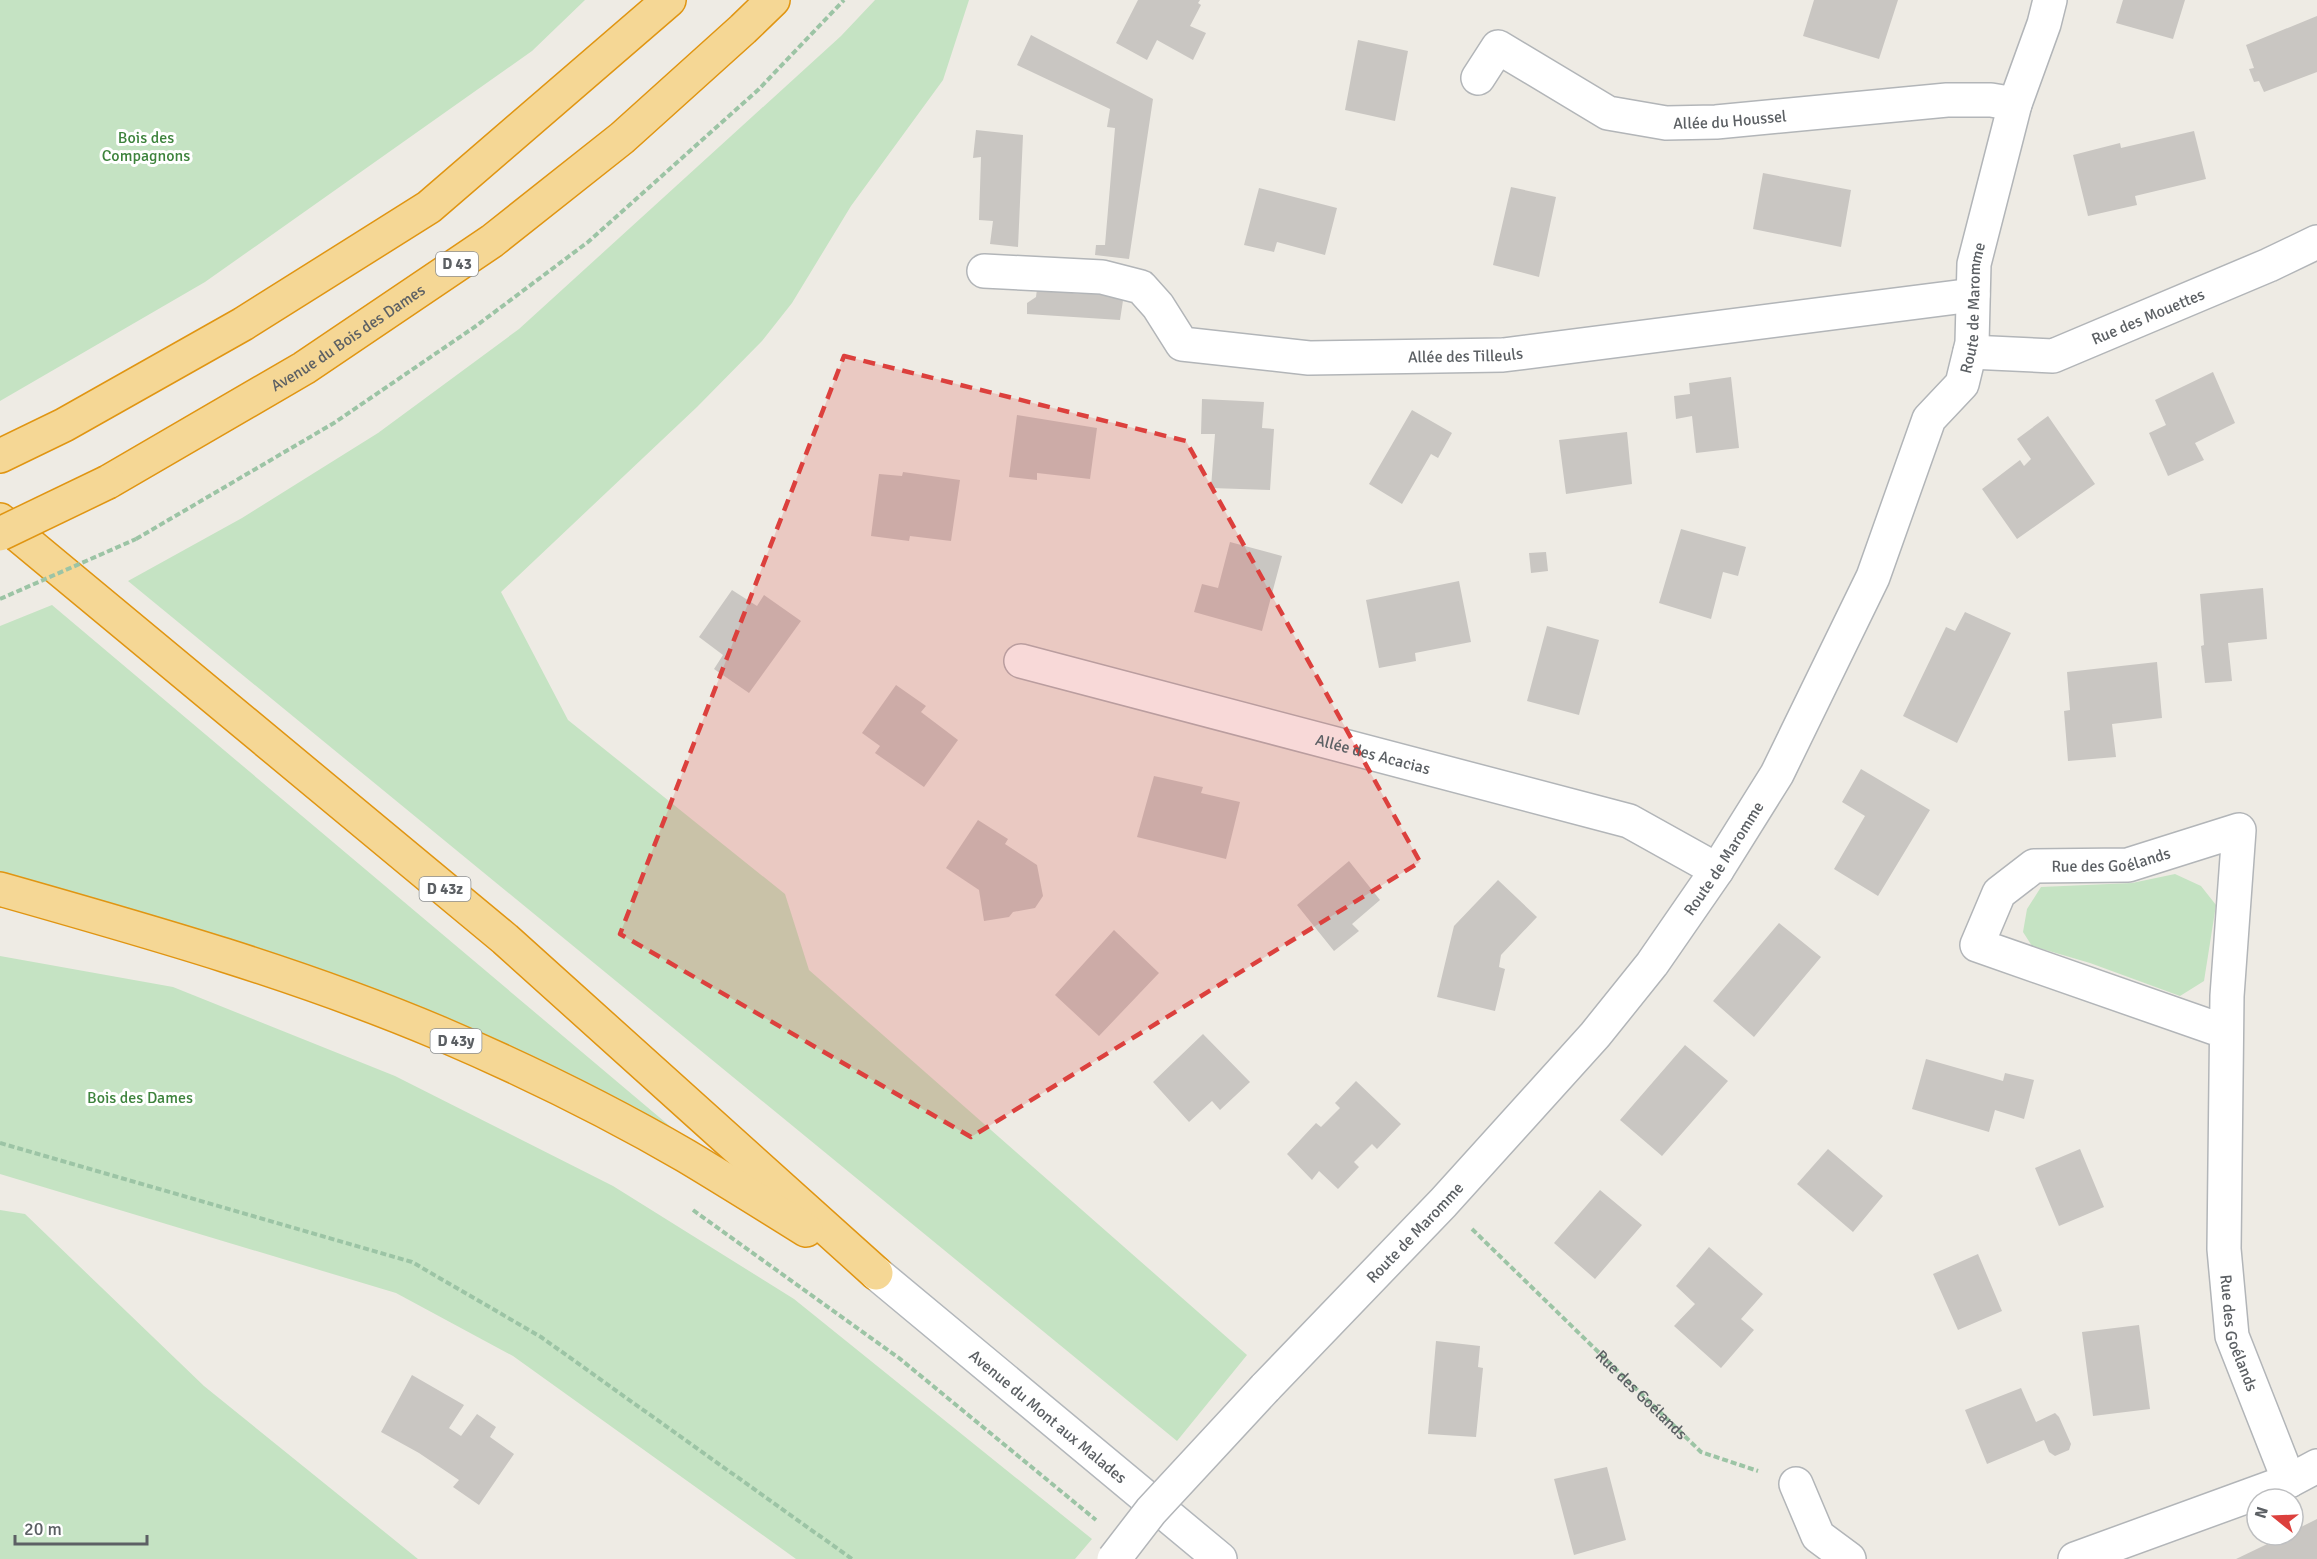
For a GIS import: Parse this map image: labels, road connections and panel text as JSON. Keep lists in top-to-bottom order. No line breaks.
{"streets":{"highway":["D 43","Avenue du Bois des Dames","D 43z","D 43y"],"street":["Allée du Houssel","Route de Maromme","Rue des Mouettes","Allée des Tilleuls","Allée des Acacias","Rue des Goélands","Avenue du Mont aux Malades"]},"crossings":[["Allée du Houssel","Route de Maromme"],["Route de Maromme","Rue des Mouettes"],["Route de Maromme","Allée des Tilleuls"],["Route de Maromme","Allée des Acacias"],["Route de Maromme","Rue des Goélands"],["D 43z","D 43y"],["D 43z","Avenue du Mont aux Malades"],["D 43y","Avenue du Mont aux Malades"]],"parks":["Bois des Compagnons","Bois des Dames"],"scale_bar":"20 m","north":"left"}
